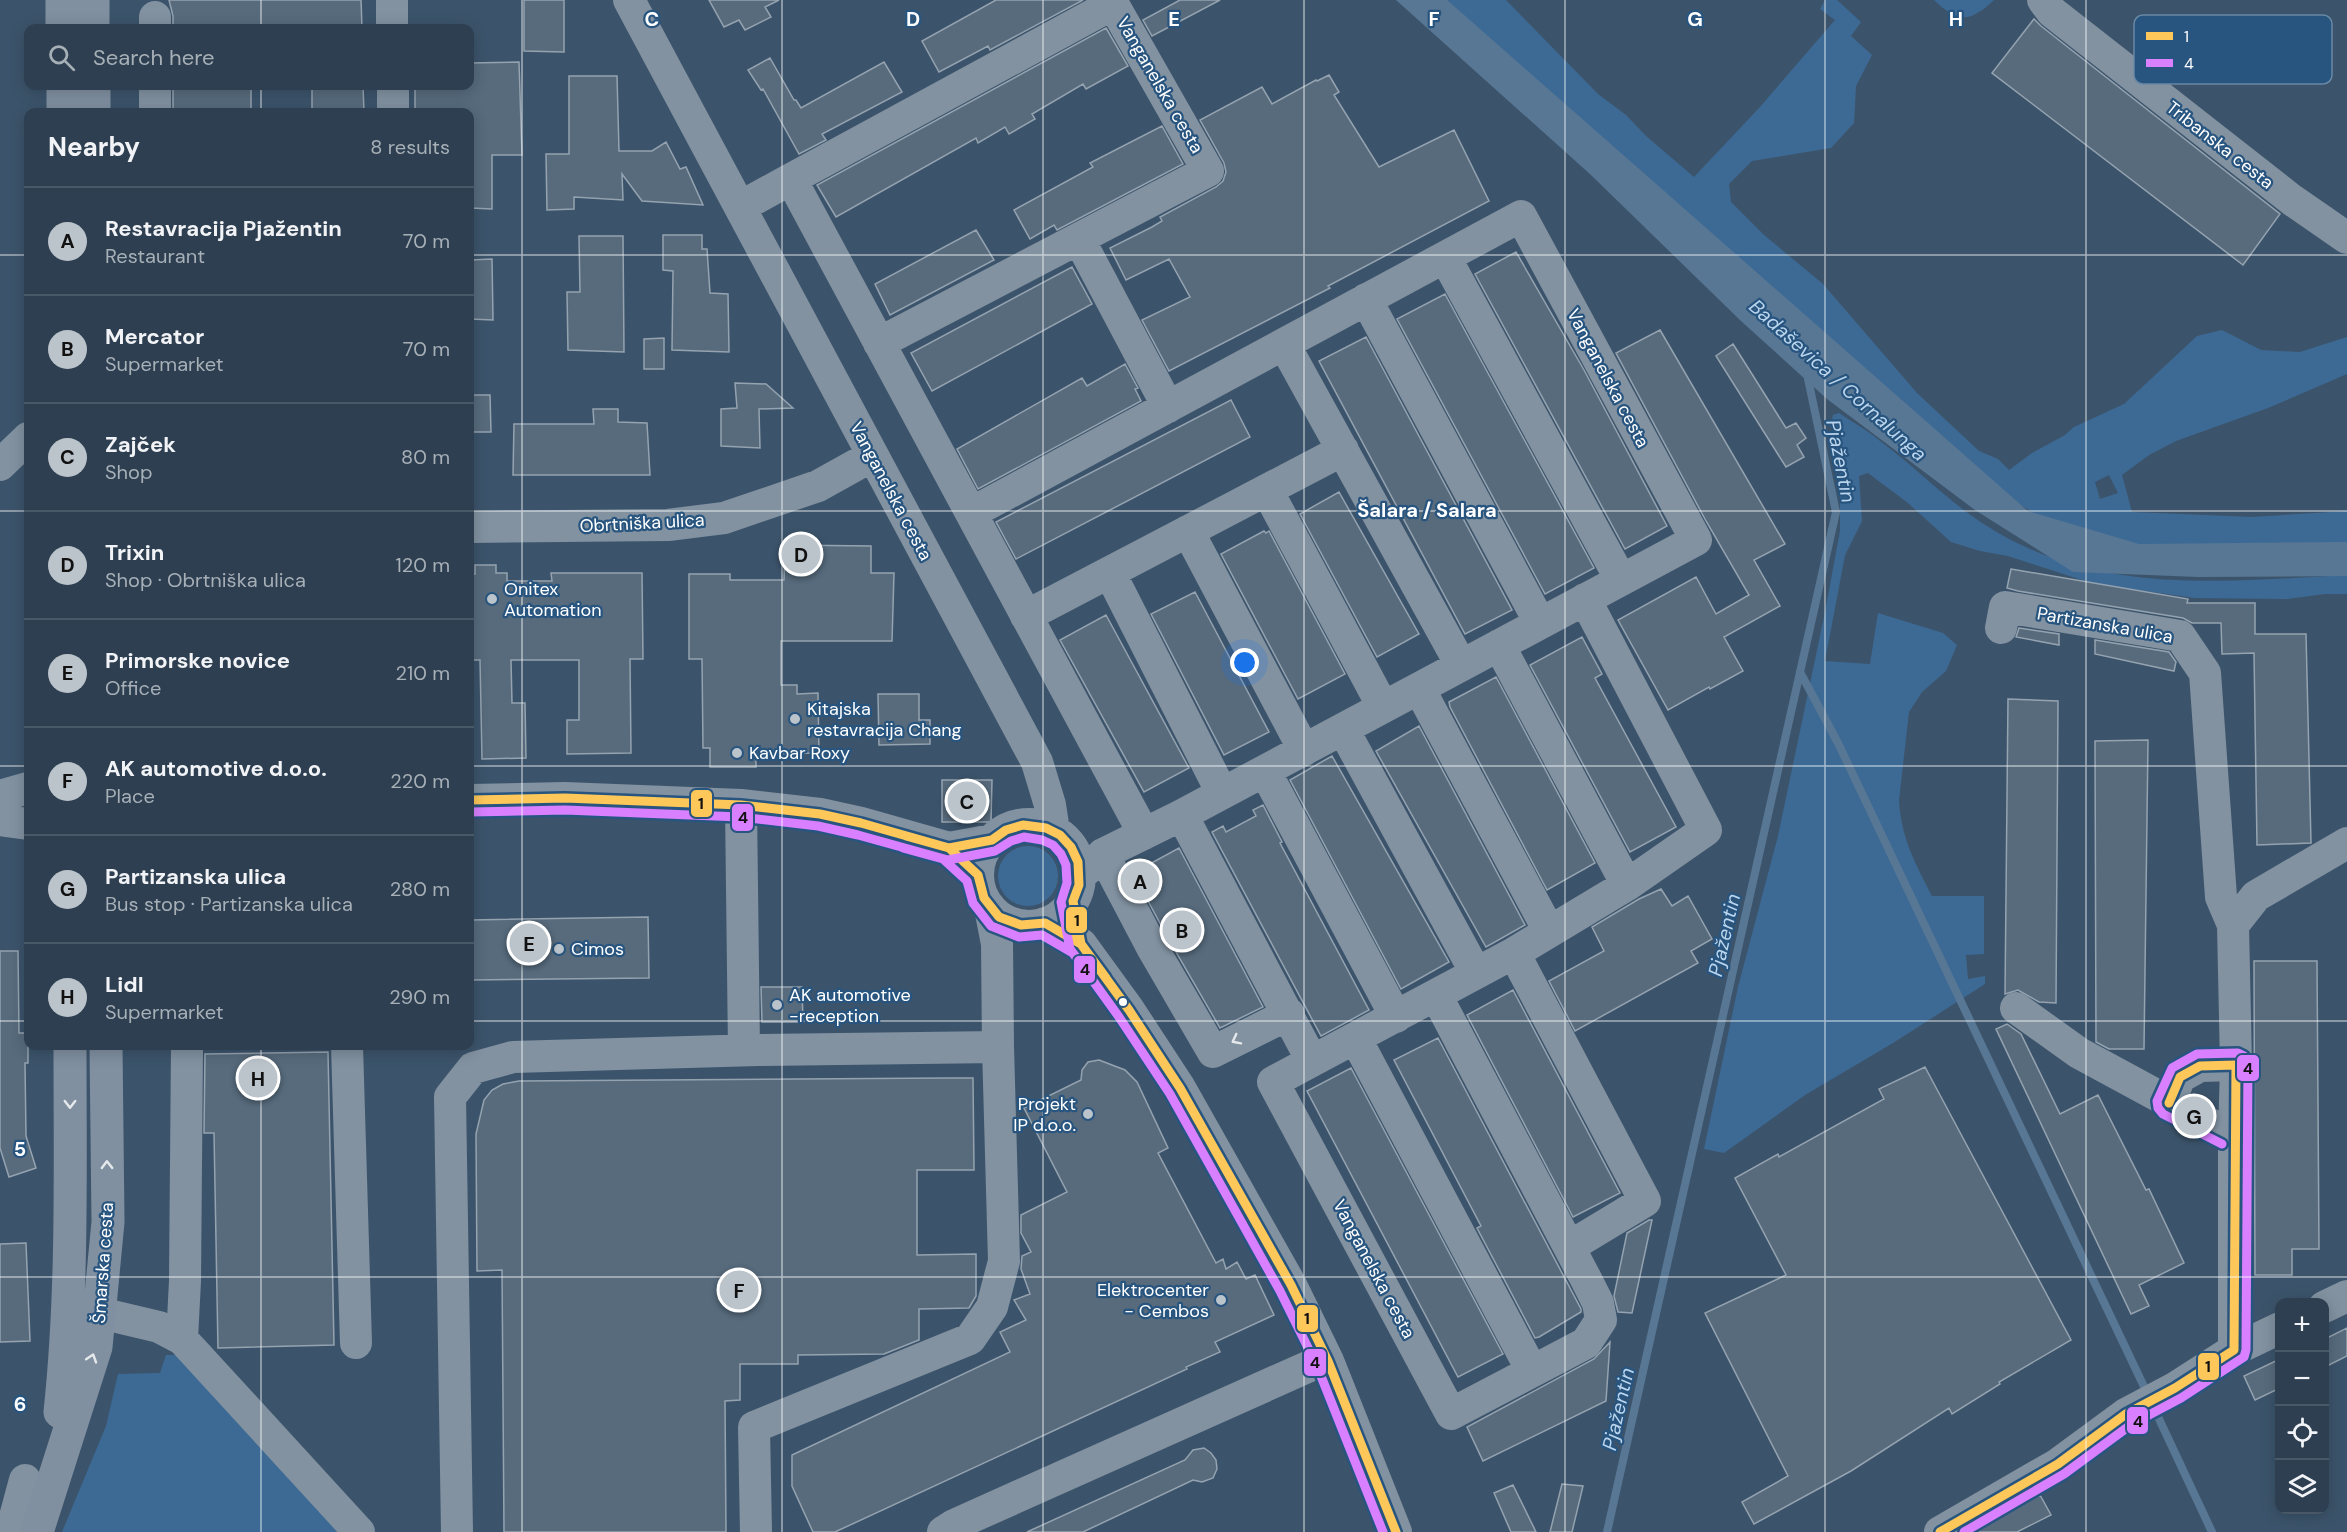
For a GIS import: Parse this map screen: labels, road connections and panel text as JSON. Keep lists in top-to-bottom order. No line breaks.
{"streets":{"main road":["Šmarska cesta"],"street":["Vanganelska cesta","Tribanska cesta","Obrtniška ulica","Partizanska ulica"]},"crossings":[["Vanganelska cesta","Obrtniška ulica"]],"districts":["Šalara / Salara"],"water":["Badaševica / Cornalunga","Pjažentin"],"places":["Onitex Automation","Kitajska restavracija Chang","Kavbar Roxy","Cimos","AK automotive -reception","Projekt IP d.o.o.","Elektrocenter - Cembos"],"lines":["transit line 1","transit line 4"],"legend":["1","4"],"page":{"search":"Search here","heading":["Nearby","8 results"],"list":[{"mark":"A","name":"Restavracija Pjažentin","note":"Restaurant","value":"70 m"},{"mark":"B","name":"Mercator","note":"Supermarket","value":"70 m"},{"mark":"C","name":"Zajček","note":"Shop","value":"80 m"},{"mark":"D","name":"Trixin","note":"Shop · Obrtniška ulica","value":"120 m"},{"mark":"E","name":"Primorske novice","note":"Office","value":"210 m"},{"mark":"F","name":"AK automotive d.o.o.","note":"Place","value":"220 m"},{"mark":"G","name":"Partizanska ulica","note":"Bus stop · Partizanska ulica","value":"280 m"},{"mark":"H","name":"Lidl","note":"Supermarket","value":"290 m"}],"pins":["D","C","A","B","E","H","G","F"],"map_buttons":["+","−"]},"grid":{"columns":["C","D","E","F","G","H"],"rows":["5","6"]}}
